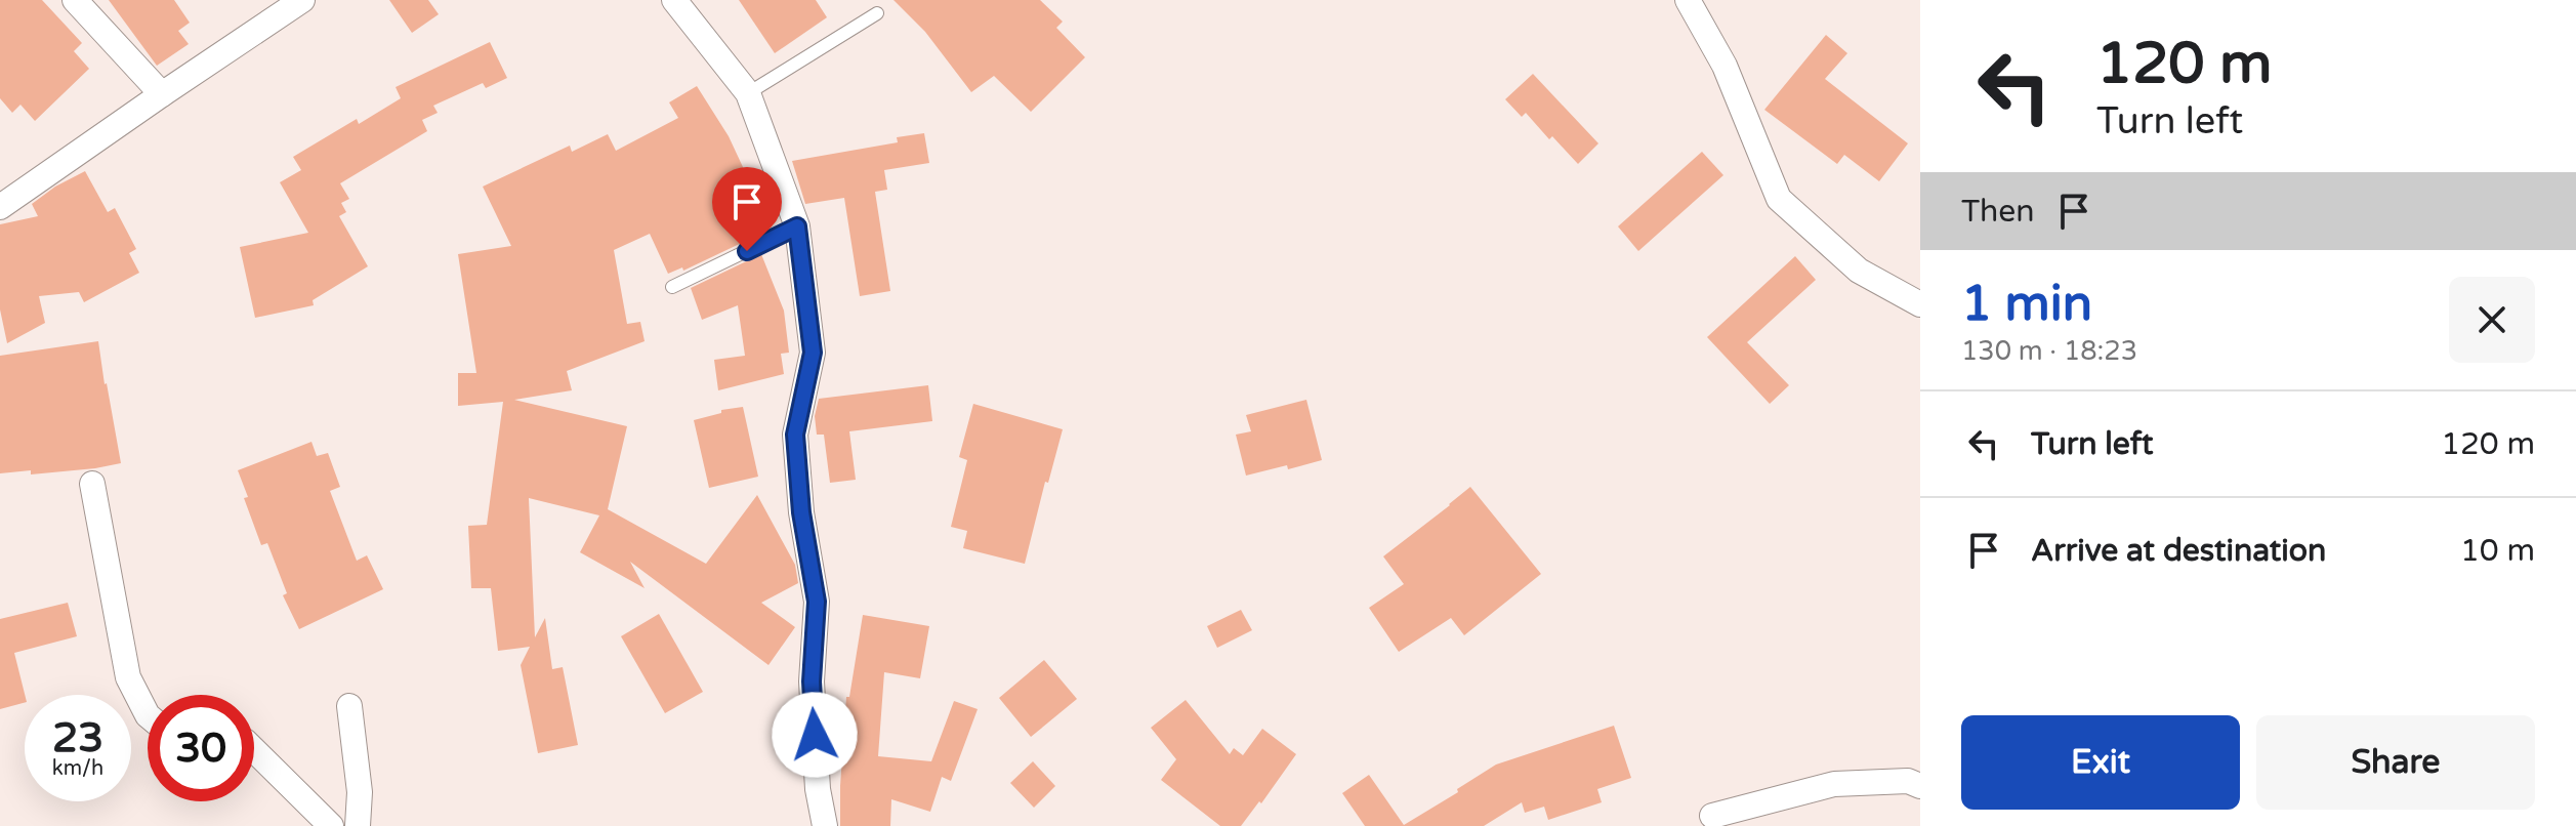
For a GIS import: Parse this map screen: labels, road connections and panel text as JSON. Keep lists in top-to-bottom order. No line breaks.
{"page":{"turn":["120 m","Turn left"],"then":"Then","heading":["1 min","130 m · 18:23"],"list":[{"name":"Turn left","value":"120 m"},{"name":"Arrive at destination","value":"10 m"}],"speed":"23 km/h","limit":"30","buttons":["Exit","Share"]}}
